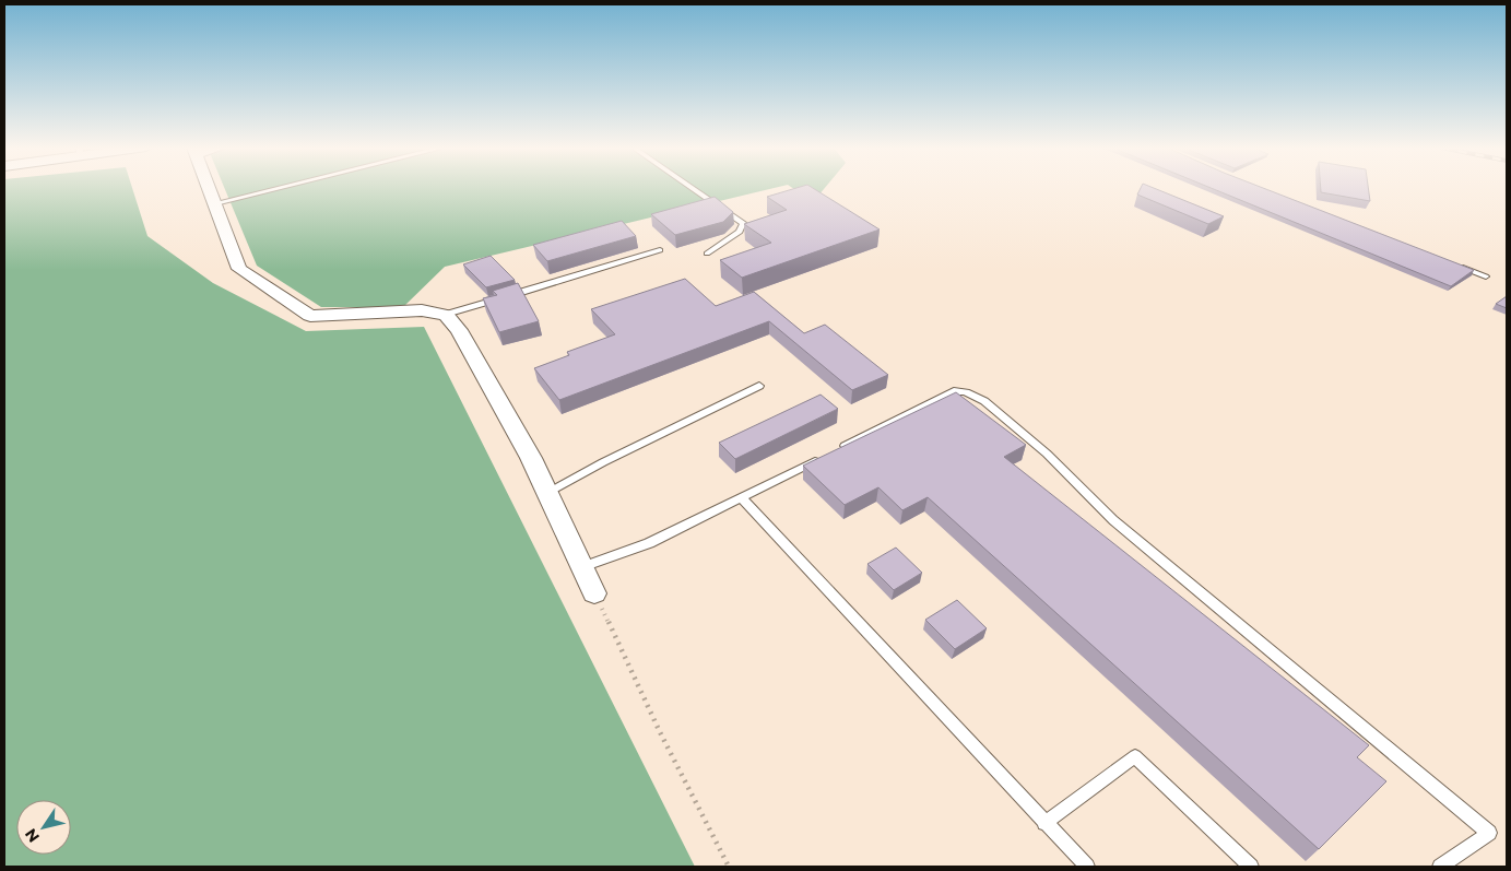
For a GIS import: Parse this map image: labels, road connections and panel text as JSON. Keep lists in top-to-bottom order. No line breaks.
{"north":"bottom left"}
